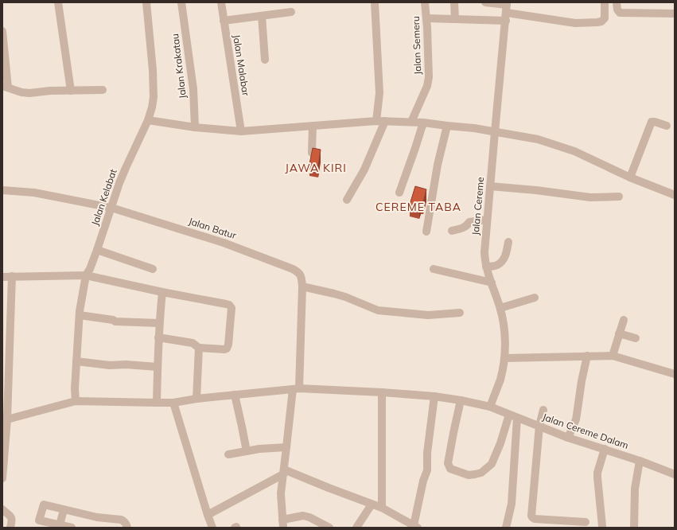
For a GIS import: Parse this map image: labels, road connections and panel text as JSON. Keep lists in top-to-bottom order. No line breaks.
{"streets":{"street":["Jalan Semeru","Jalan Malabar","Jalan Krakatau","Jalan Kelabat","Jalan Cereme","Jalan Batur","Jalan Cereme Dalam"]},"crossings":[["Jalan Kelabat","Jalan Batur"],["Jalan Kelabat","Jalan Cereme Dalam"],["Jalan Cereme","Jalan Cereme Dalam"],["Jalan Batur","Jalan Cereme Dalam"]],"districts":["JAWA KIRI","CEREME TABA"]}
